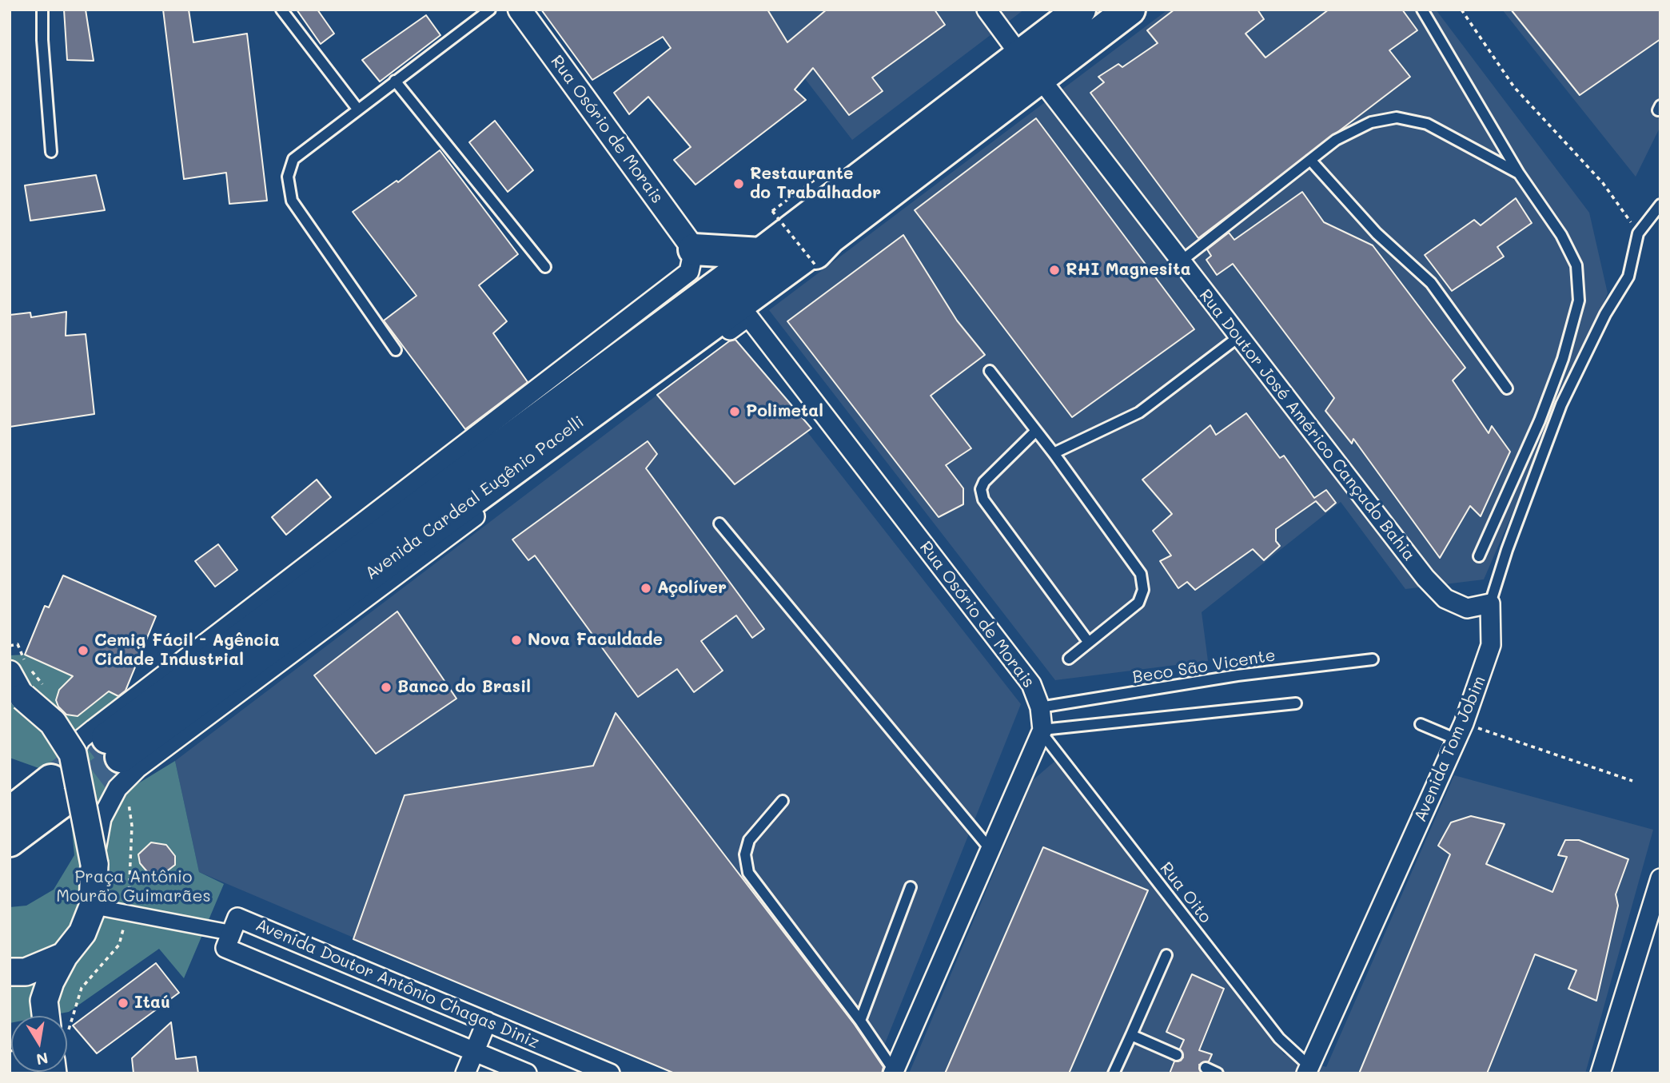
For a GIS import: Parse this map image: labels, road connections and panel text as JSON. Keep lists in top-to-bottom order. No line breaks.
{"streets":{"highway":["Avenida Cardeal Eugênio Pacelli"],"street":["Rua Osório de Morais","Rua Doutor José Américo Cançado Bahia","Avenida Tom Jobim","Avenida Doutor Antônio Chagas Diniz"],"lane":["Beco São Vicente","Rua Oito"]},"crossings":[["Rua Osório de Morais","Avenida Cardeal Eugênio Pacelli"],["Rua Osório de Morais","Beco São Vicente"],["Rua Osório de Morais","Rua Oito"],["Rua Doutor José Américo Cançado Bahia","Avenida Tom Jobim"],["Avenida Tom Jobim","Rua Oito"]],"parks":["Praça Antônio Mourão Guimarães"],"places":["Restaurante do Trabalhador","RHI Magnesita","Polimetal","Açolíver","Nova Faculdade","Cemig Fácil - Agência Cidade Industrial","Banco do Brasil","Itaú"],"north":"bottom"}
